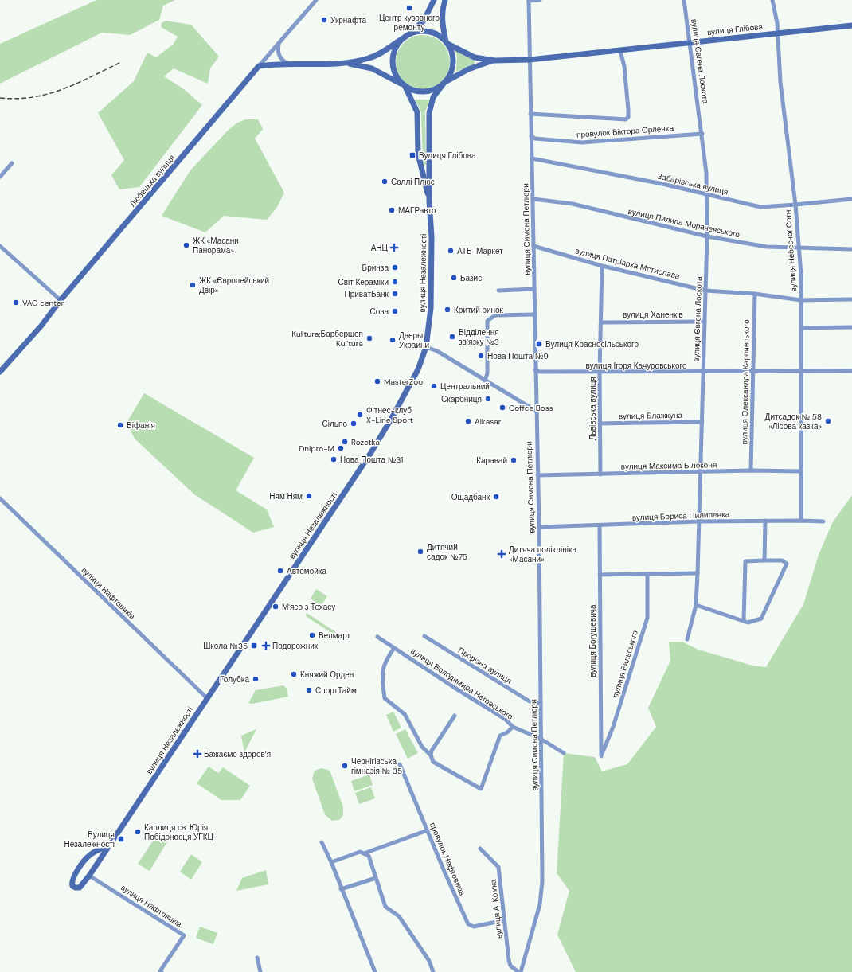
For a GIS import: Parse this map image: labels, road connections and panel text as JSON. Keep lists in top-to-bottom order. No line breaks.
{"streets":{"main road":["вулиця Глібова","Любецька вулиця","вулиця Незалежності"],"street":["вулиця Євгена Лоскота","провулок Віктора Орленка","Забарівська вулиця","вулиця Пилипа Морачевського","вулиця Симона Петлюри","вулиця Небесної Сотні","вулиця Патріарха Мстислава","вулиця Ханенків","вулиця Ігоря Качуровського","вулиця Олександра Карпинського","Львівська вулиця","вулиця Блажкуна","вулиця Максима Білоконя","вулиця Бориса Пилипенка","вулиця Нафтовиків","вулиця Богушевича","вулиця Рильського","Прорізна вулиця","вулиця Володимира Неговського","провулок Нафтовиків","вулиця А. Комка"]},"crossings":[["вулиця Глібова","вулиця Євгена Лоскота"],["вулиця Глібова","вулиця Симона Петлюри"],["вулиця Глібова","вулиця Небесної Сотні"],["вулиця Глібова","вулиця Незалежності"],["вулиця Євгена Лоскота","провулок Віктора Орленка"],["вулиця Євгена Лоскота","Забарівська вулиця"],["вулиця Євгена Лоскота","вулиця Пилипа Морачевського"],["вулиця Євгена Лоскота","вулиця Патріарха Мстислава"],["вулиця Євгена Лоскота","вулиця Ханенків"],["вулиця Євгена Лоскота","вулиця Ігоря Качуровського"],["вулиця Євгена Лоскота","вулиця Блажкуна"],["вулиця Євгена Лоскота","вулиця Максима Білоконя"],["вулиця Євгена Лоскота","вулиця Бориса Пилипенка"],["провулок Віктора Орленка","вулиця Симона Петлюри"],["Забарівська вулиця","вулиця Симона Петлюри"],["Забарівська вулиця","вулиця Небесної Сотні"],["вулиця Пилипа Морачевського","вулиця Симона Петлюри"],["вулиця Пилипа Морачевського","вулиця Небесної Сотні"],["вулиця Симона Петлюри","вулиця Патріарха Мстислава"],["вулиця Симона Петлюри","вулиця Ігоря Качуровського"],["вулиця Симона Петлюри","вулиця Максима Білоконя"],["вулиця Симона Петлюри","вулиця Бориса Пилипенка"],["вулиця Симона Петлюри","Прорізна вулиця"],["вулиця Симона Петлюри","вулиця Володимира Неговського"],["вулиця Небесної Сотні","вулиця Патріарха Мстислава"],["вулиця Небесної Сотні","вулиця Ігоря Качуровського"],["вулиця Небесної Сотні","вулиця Максима Білоконя"],["вулиця Небесної Сотні","вулиця Бориса Пилипенка"],["вулиця Патріарха Мстислава","вулиця Олександра Карпинського"],["вулиця Патріарха Мстислава","Львівська вулиця"],["вулиця Незалежності","вулиця Нафтовиків"],["вулиця Ханенків","Львівська вулиця"],["вулиця Ігоря Качуровського","вулиця Олександра Карпинського"],["вулиця Ігоря Качуровського","Львівська вулиця"],["вулиця Олександра Карпинського","вулиця Максима Білоконя"],["Львівська вулиця","вулиця Блажкуна"],["Львівська вулиця","вулиця Максима Білоконя"],["вулиця Бориса Пилипенка","вулиця Богушевича"],["вулиця Богушевича","вулиця Рильського"],["провулок Нафтовиків","вулиця А. Комка"]],"places":{"other":["Центр кузовного ремонту","Укрнафта","Соллі Плюс","МАГРавто","ЖК «Масани Панорама»","АТБ-Маркет","Бринза","Базис","Світ Кераміки","ЖК «Європейський Двір»","ПриватБанк","VAG center","Критий ринок","Сова","Відділення зв’язку №3","Kul'tura;Барбершоп Kul'tura","Дверы Украини","Нова Пошта №9","MasterZoo","Центральний","Скарбниця","Coffce Boss","Фітнес-клуб X-Line Sport","Alkasar","Дитсадок № 58 «Лісова казка»","Сільпо","Віфанія","Rozetka","Dnipro-M","Нова Пошта №31","Каравай","Ням Ням","Ощадбанк","Дитячий садок №75","Автомойка","М'ясо з Техасу","Велмарт","Княжий Орден","Голубка","СпортТайм","Чернігівська гімназія № 35","Каплиця св. Юрія Побідоносця УГКЦ"],"transit":["Вулиця Глібова","Вулиця Красносільського","Школа №35","Вулиця Незалежності"],"health":["АНЦ","Дитяча поліклініка «Масани»","Подорожник","Бажаємо здоров’я"]}}
